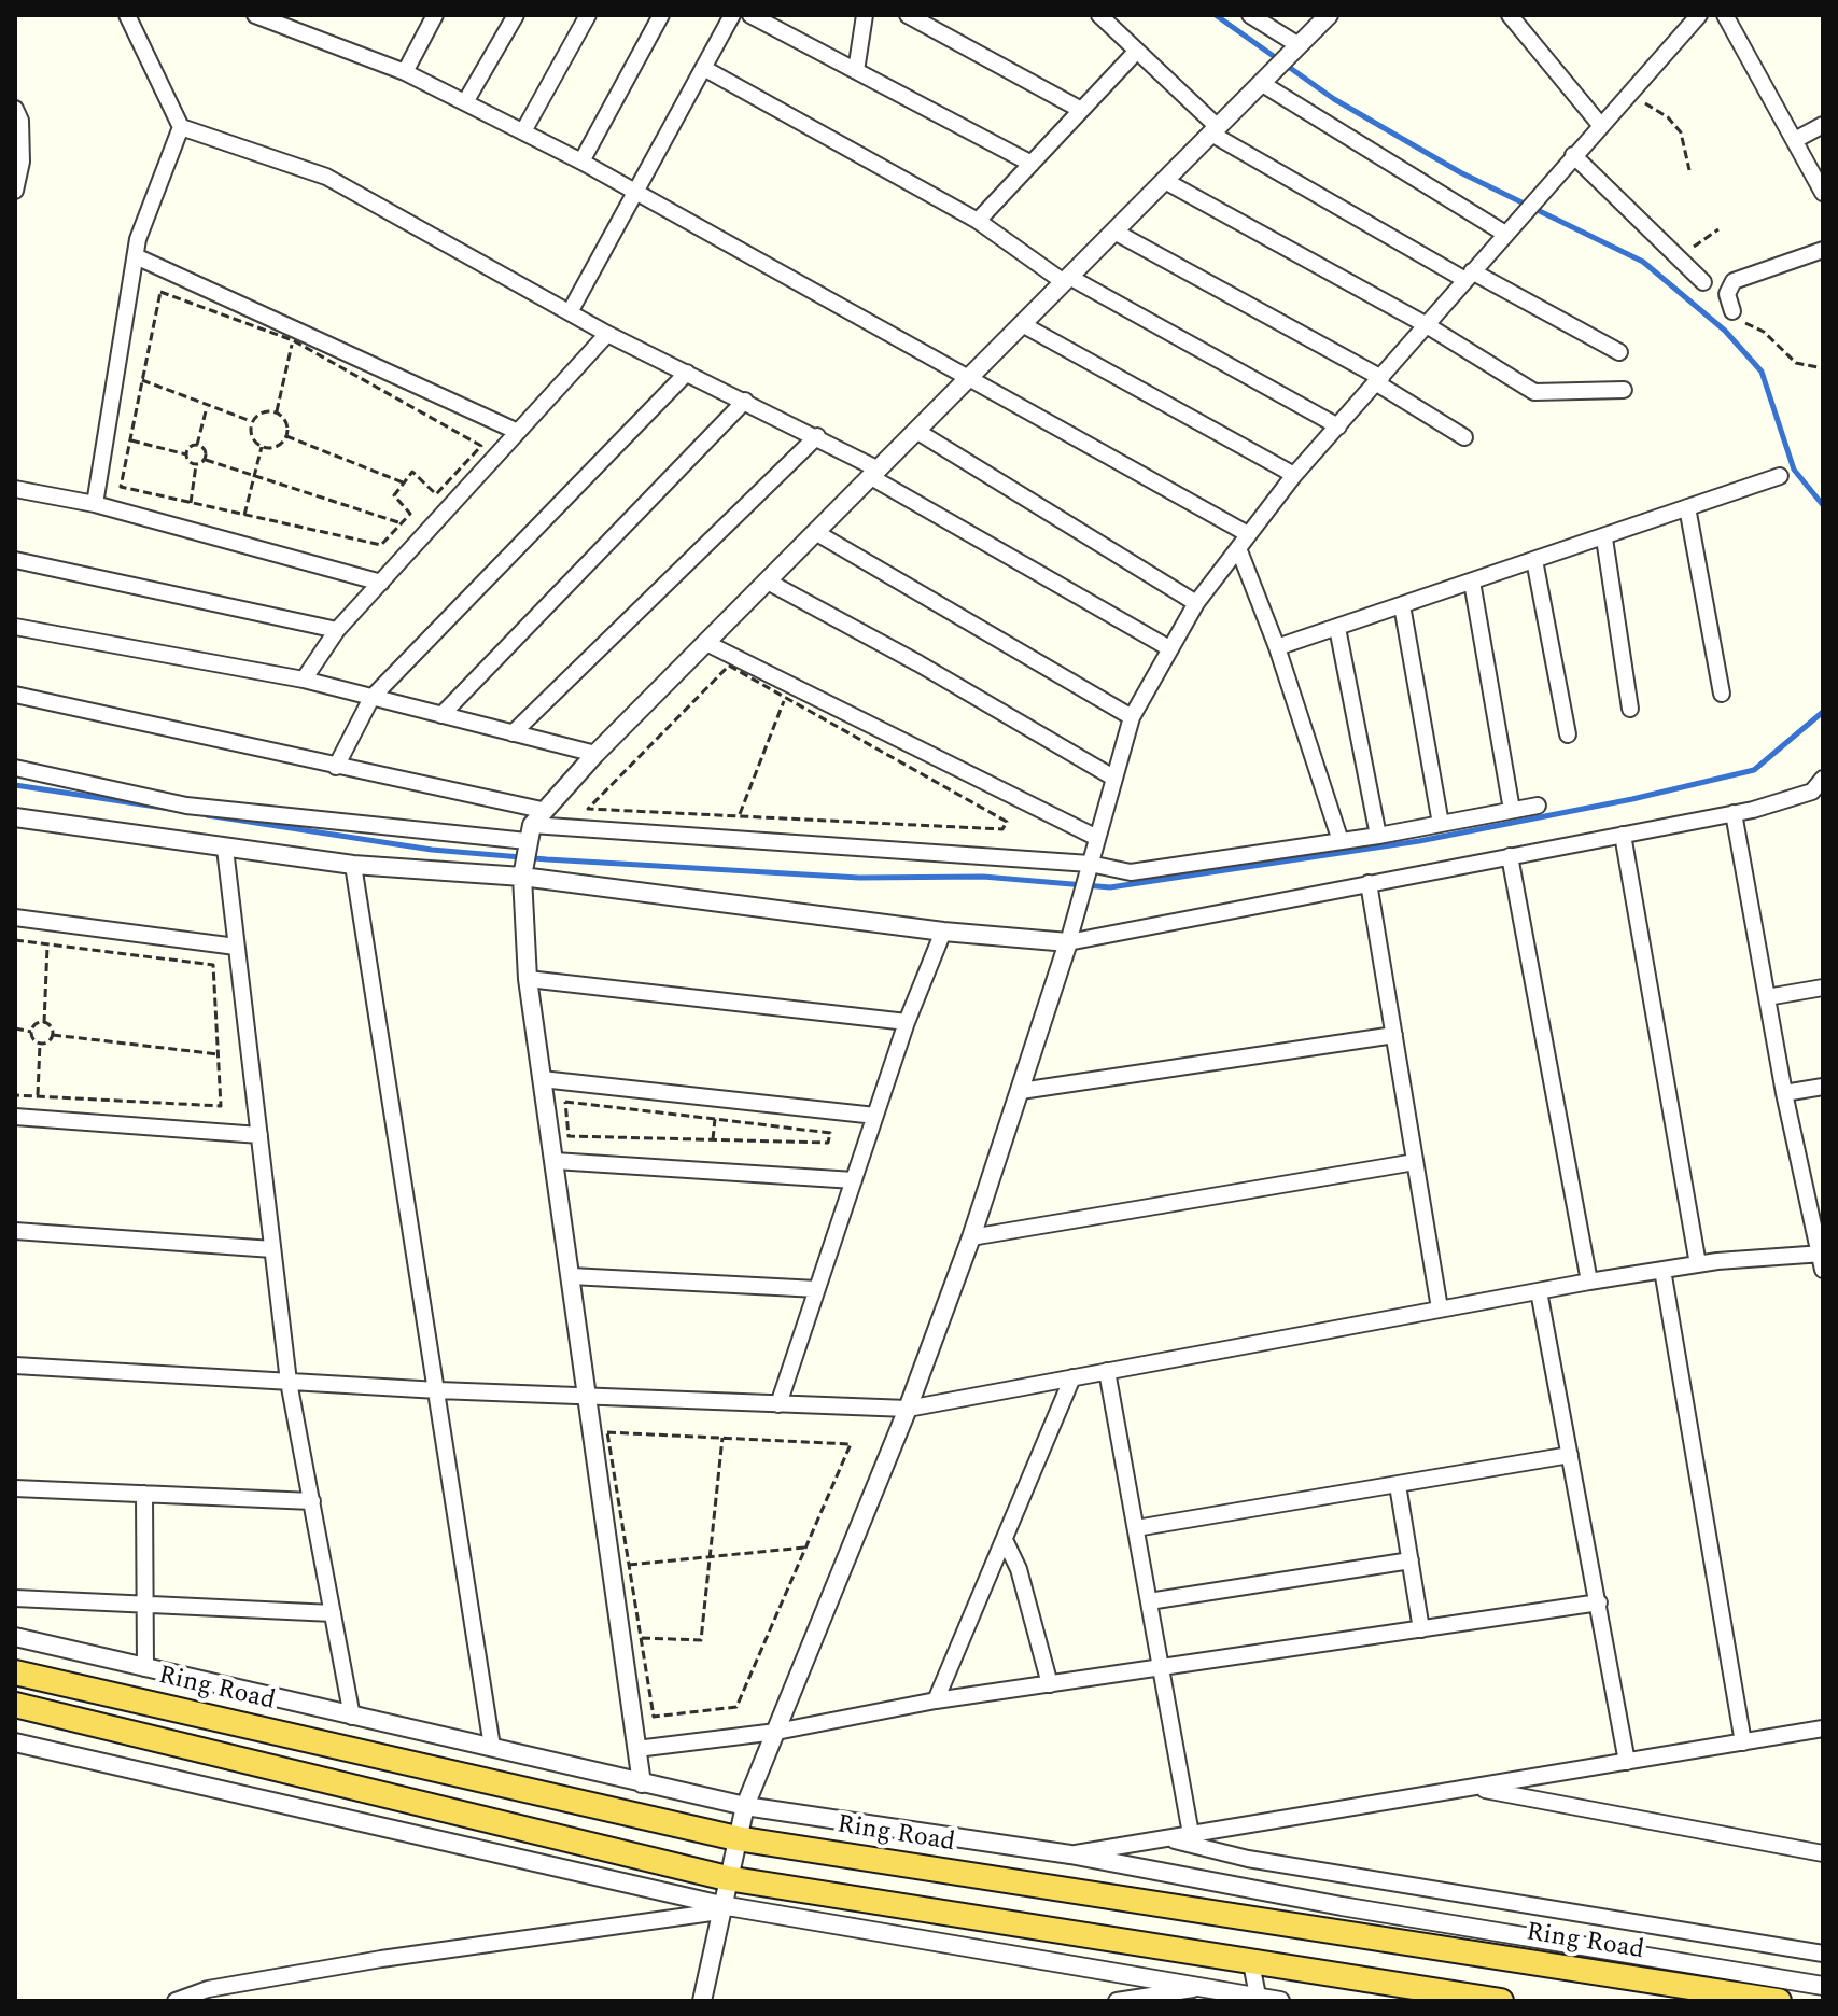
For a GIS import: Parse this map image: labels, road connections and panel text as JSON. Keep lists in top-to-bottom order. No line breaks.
{"streets":{"highway":["Ring Road"]}}
